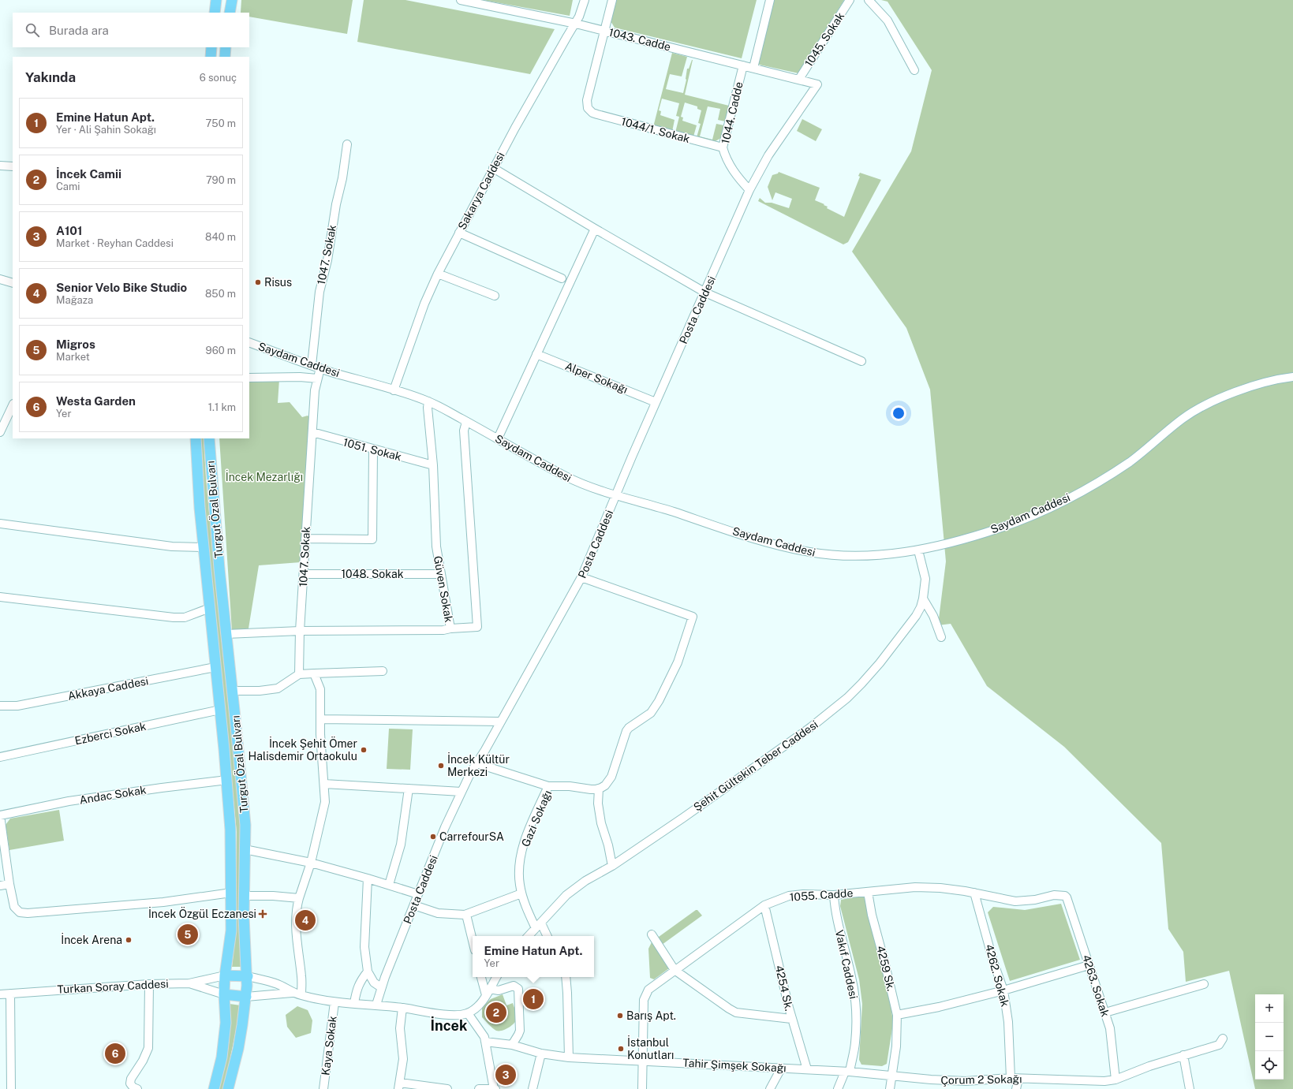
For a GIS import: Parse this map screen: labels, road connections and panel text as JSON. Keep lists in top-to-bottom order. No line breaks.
{"streets":{"main road":["Turgut Özal Bulvarı"],"street":["1043. Cadde","1045. Sokak","1044. Cadde","1044/1. Sokak","Sakarya Caddesi","1047. Sokak","Posta Caddesi","Saydam Caddesi","Alper Sokağı","1051. Sokak","1048. Sokak","Güven Sokak","Akkaya Caddesi","Ezberci Sokak","Şehit Gültekin Teber Caddesi","Andac Sokak","Gazi Sokağı","1055. Cadde","Vakıf Caddesi","4259 Sk.","4262. Sokak","4263. Sokak","Turkan Soray Caddesi","4254 Sk.","Kaya Sokak","Tahir Şimşek Sokağı","Çorum 2 Sokağı"]},"crossings":[["1043. Cadde","1045. Sokak"],["1043. Cadde","1044. Cadde"],["1043. Cadde","1044/1. Sokak"],["1043. Cadde","Sakarya Caddesi"],["1043. Cadde","Posta Caddesi"],["1044. Cadde","1044/1. Sokak"],["1044. Cadde","Posta Caddesi"],["Sakarya Caddesi","Saydam Caddesi"],["1047. Sokak","Saydam Caddesi"],["1047. Sokak","1051. Sokak"],["1047. Sokak","1048. Sokak"],["1047. Sokak","Güven Sokak"],["Posta Caddesi","Saydam Caddesi"],["Posta Caddesi","Alper Sokağı"],["Saydam Caddesi","Güven Sokak"],["Saydam Caddesi","Şehit Gültekin Teber Caddesi"],["1051. Sokak","Güven Sokak"],["Turgut Özal Bulvarı","Güven Sokak"],["Turgut Özal Bulvarı","Akkaya Caddesi"],["Turgut Özal Bulvarı","Ezberci Sokak"],["Turgut Özal Bulvarı","Andac Sokak"],["Turgut Özal Bulvarı","Turkan Soray Caddesi"],["1048. Sokak","Güven Sokak"],["Şehit Gültekin Teber Caddesi","Gazi Sokağı"],["1055. Cadde","Vakıf Caddesi"],["1055. Cadde","4259 Sk."],["1055. Cadde","4262. Sokak"],["1055. Cadde","4263. Sokak"],["1055. Cadde","4254 Sk."],["1055. Cadde","Tahir Şimşek Sokağı"],["Vakıf Caddesi","Tahir Şimşek Sokağı"],["Vakıf Caddesi","Çorum 2 Sokağı"],["4259 Sk.","Çorum 2 Sokağı"],["4262. Sokak","Çorum 2 Sokağı"],["4263. Sokak","Çorum 2 Sokağı"],["4254 Sk.","Tahir Şimşek Sokağı"],["Tahir Şimşek Sokağı","Çorum 2 Sokağı"]],"districts":["İncek"],"parks":["İncek Mezarlığı"],"places":{"other":["Risus","İncek Şehit Ömer Halisdemir Ortaokulu","İncek Kültür Merkezi","CarrefourSA","İncek Arena","Barış Apt.","İstanbul Konutları"],"health":["İncek Özgül Eczanesi"]},"page":{"search":"Burada ara","heading":["Yakında","6 sonuç"],"list":[{"mark":"1","name":"Emine Hatun Apt.","note":"Yer · Ali Şahin Sokağı","value":"750 m"},{"mark":"2","name":"İncek Camii","note":"Cami","value":"790 m"},{"mark":"3","name":"A101","note":"Market · Reyhan Caddesi","value":"840 m"},{"mark":"4","name":"Senior Velo Bike Studio","note":"Mağaza","value":"850 m"},{"mark":"5","name":"Migros","note":"Market","value":"960 m"},{"mark":"6","name":"Westa Garden","note":"Yer","value":"1.1 km"}],"pins":["4","5","1","2","6","3"],"popup":["Emine Hatun Apt.","Yer"],"map_buttons":["+","−"]}}
